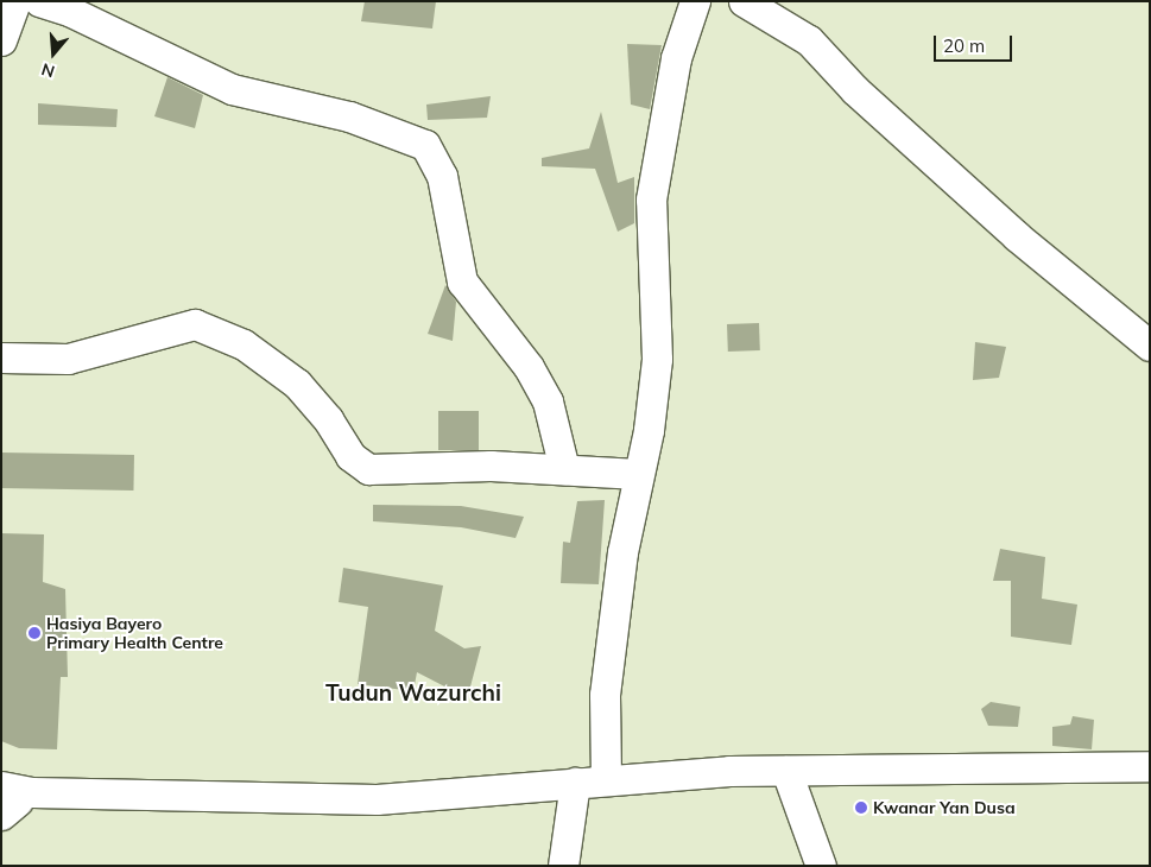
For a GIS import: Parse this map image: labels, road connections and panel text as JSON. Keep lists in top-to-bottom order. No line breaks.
{"districts":["Tudun Wazurchi"],"places":["Hasiya Bayero Primary Health Centre","Kwanar Yan Dusa"],"scale_bar":"20 m","north":"bottom"}
